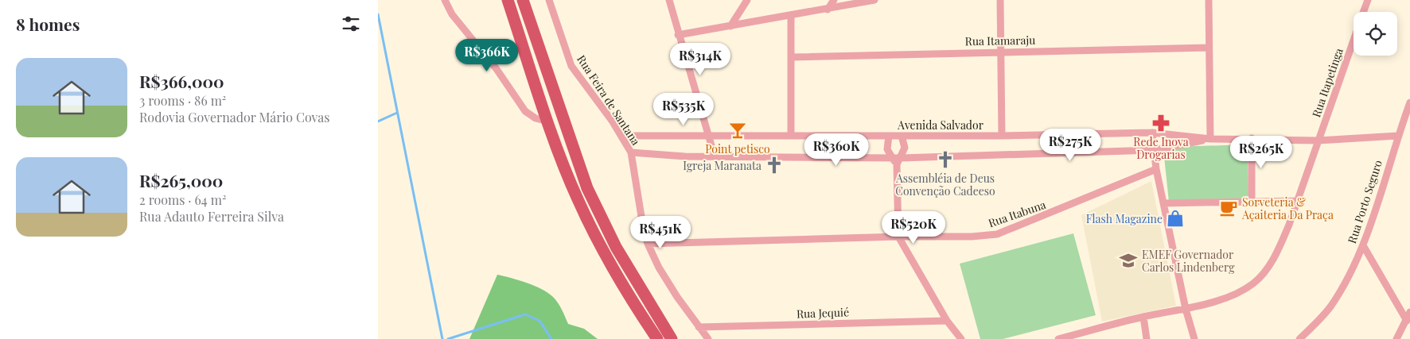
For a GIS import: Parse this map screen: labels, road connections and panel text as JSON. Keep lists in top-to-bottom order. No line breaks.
{"streets":{"street":["Rua Itamaraju","Rua Itapetinga","Rua Feira de Santana","Avenida Salvador","Rua Porto Seguro","Rua Itabuna","Rua Jequié"]},"crossings":[["Rua Itapetinga","Avenida Salvador"],["Rua Feira de Santana","Avenida Salvador"],["Rua Feira de Santana","Rua Itabuna"],["Rua Feira de Santana","Rua Jequié"],["Avenida Salvador","Rua Porto Seguro"]],"places":{"pharmacy":["Rede Inova Drogarias"],"bar":["Point petisco"],"church":["Assembléia de Deus Convenção Cadeeso","Igreja Maranata"],"cafe":["Sorveteria & Açaiteria Da Praça"],"shop":["Flash Magazine"],"school or university":["EMEF Governador Carlos Lindenberg"]},"page":{"heading":"8 homes","price":["R$366K","R$314K","R$535K","R$275K","R$360K","R$265K","R$520K","R$451K"],"list":[{"name":"R$366,000","note":"3 rooms · 86 m² · Rodovia Governador Mário Covas"},{"name":"R$265,000","note":"2 rooms · 64 m² · Rua Adauto Ferreira Silva"}]}}
